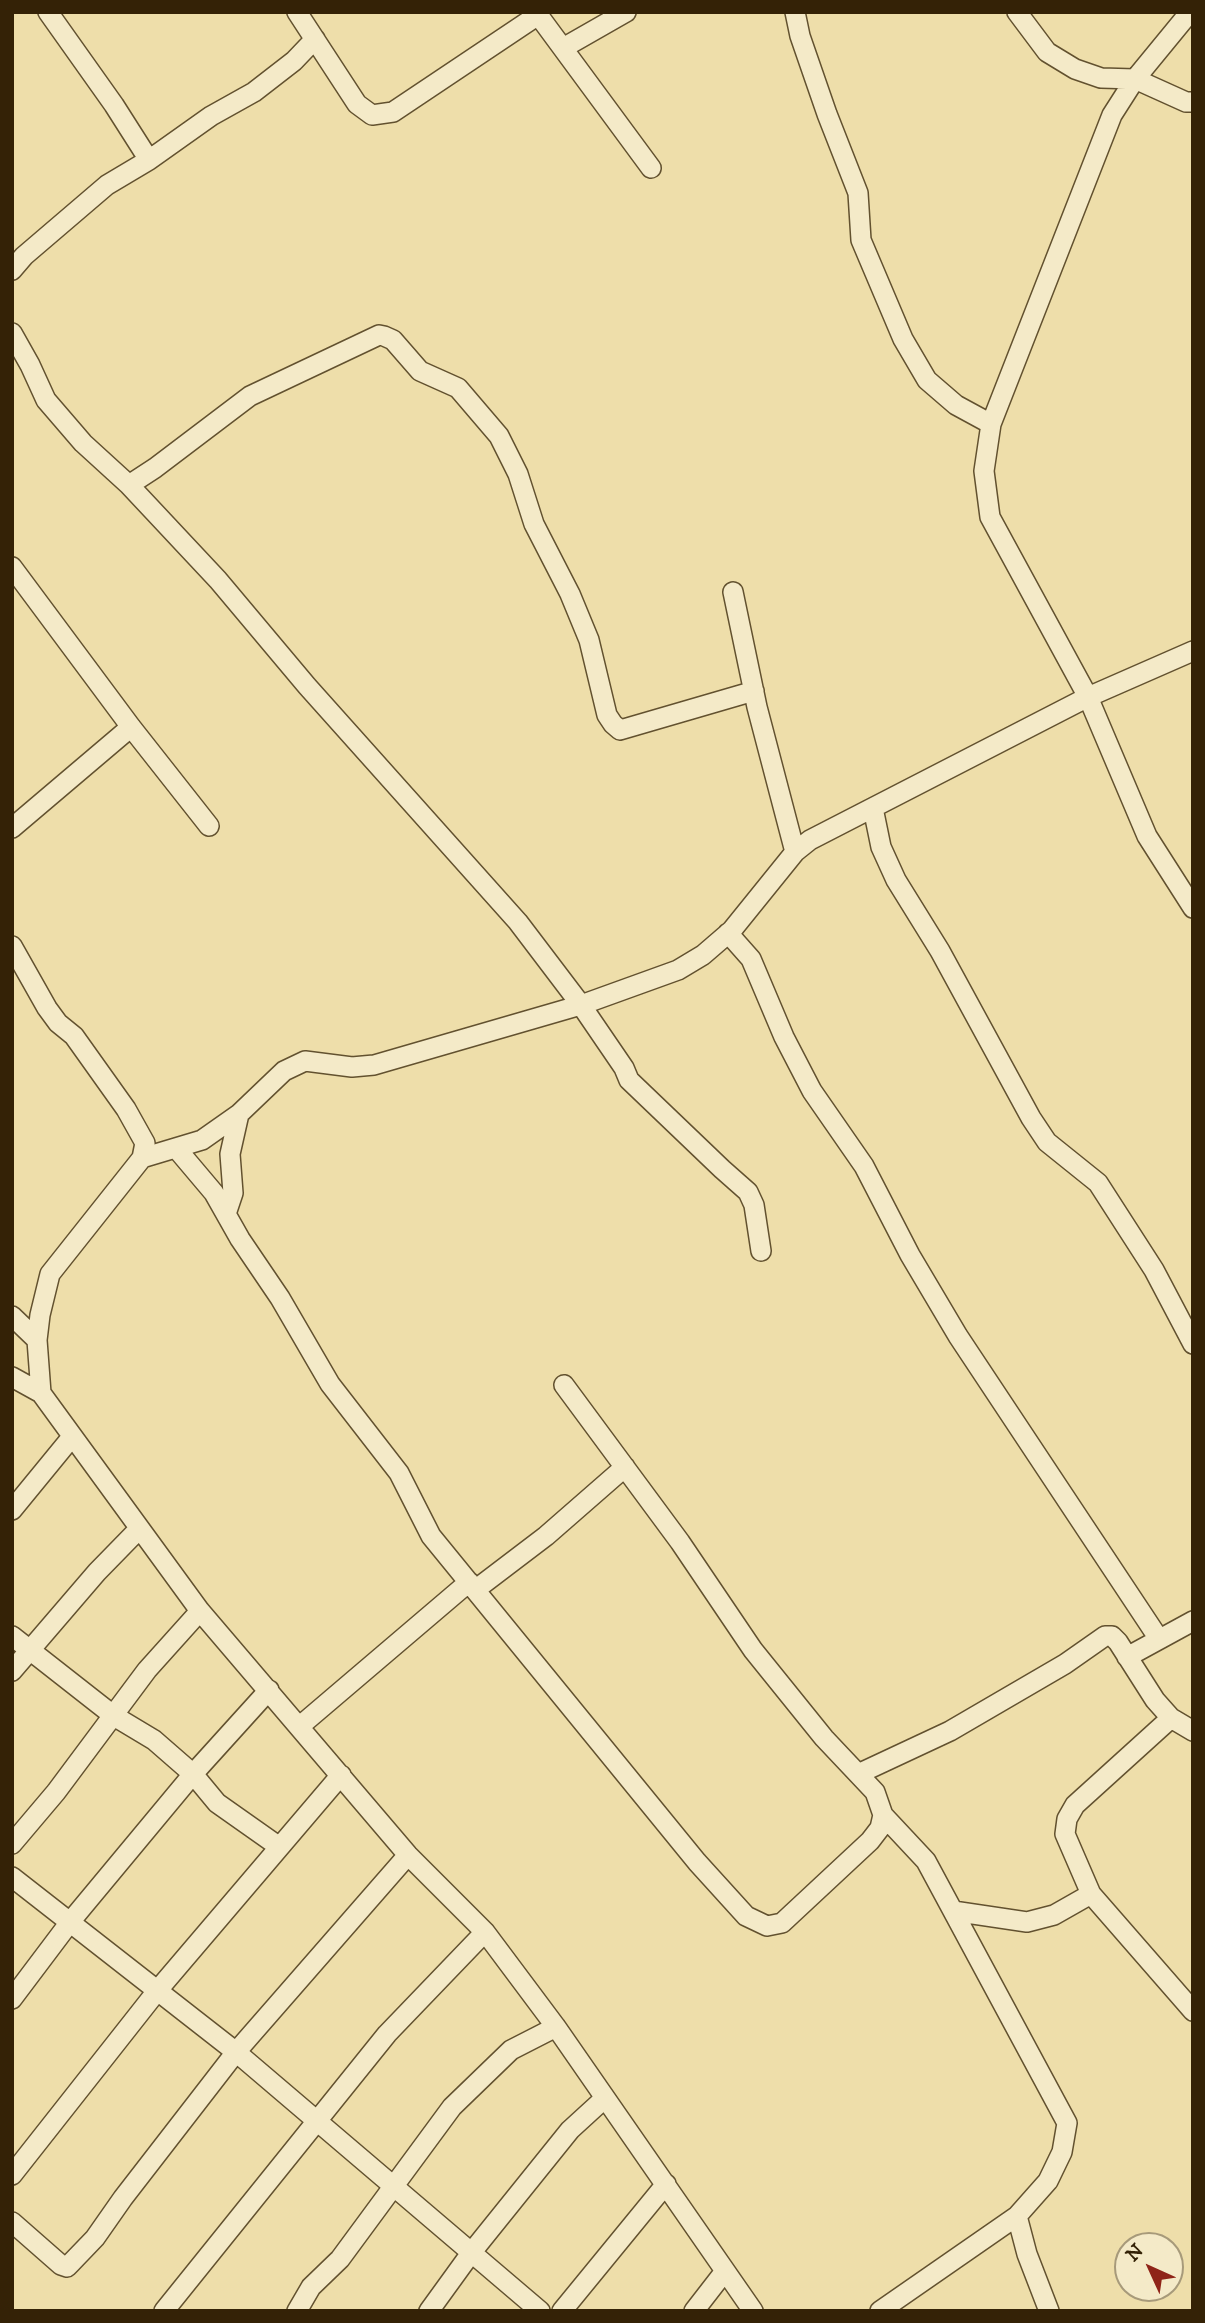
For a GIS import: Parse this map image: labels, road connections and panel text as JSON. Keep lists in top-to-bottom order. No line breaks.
{"north":"top left"}
